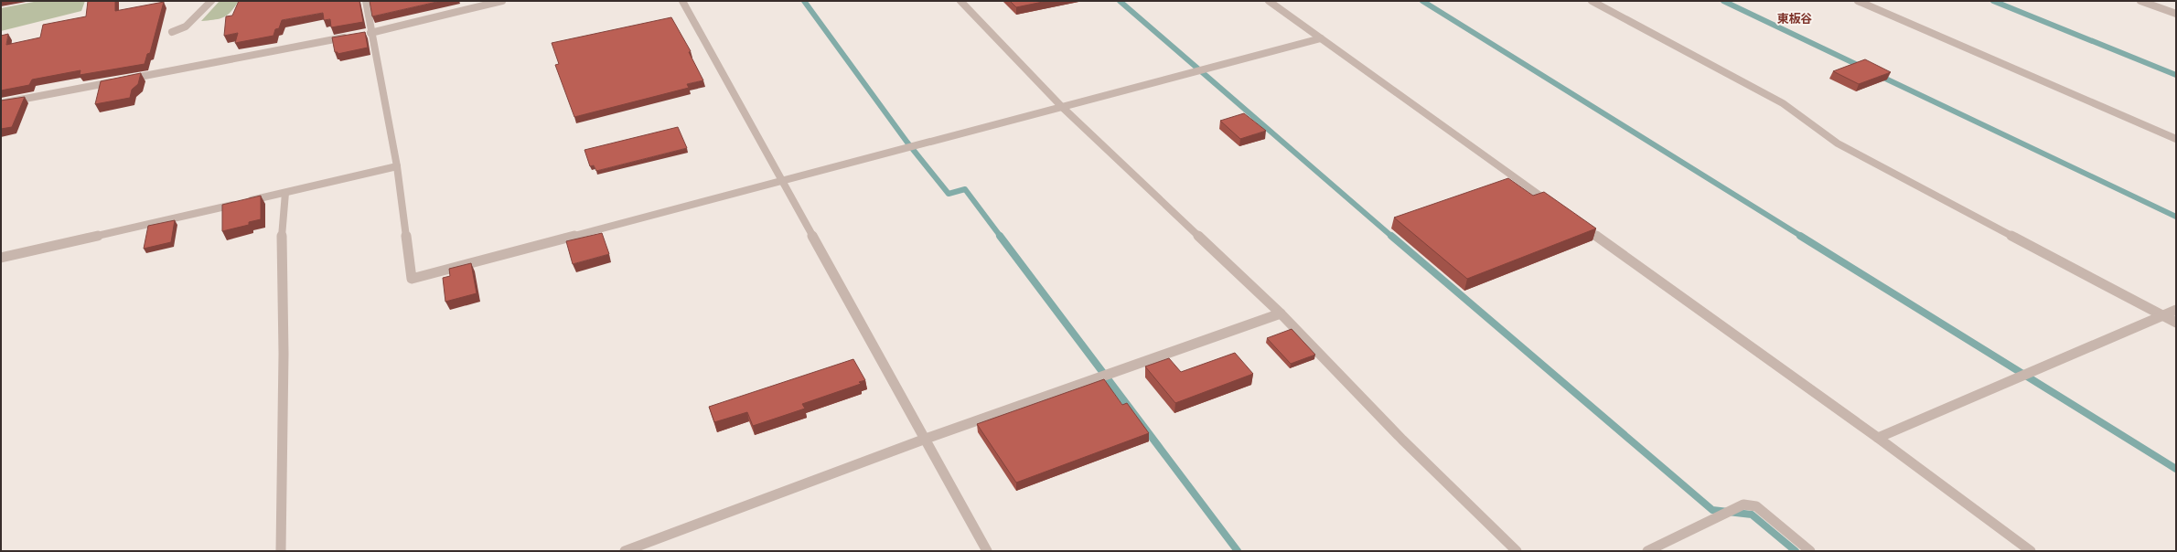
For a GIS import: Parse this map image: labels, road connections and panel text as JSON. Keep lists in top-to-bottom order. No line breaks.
{"districts":["東板谷"]}
